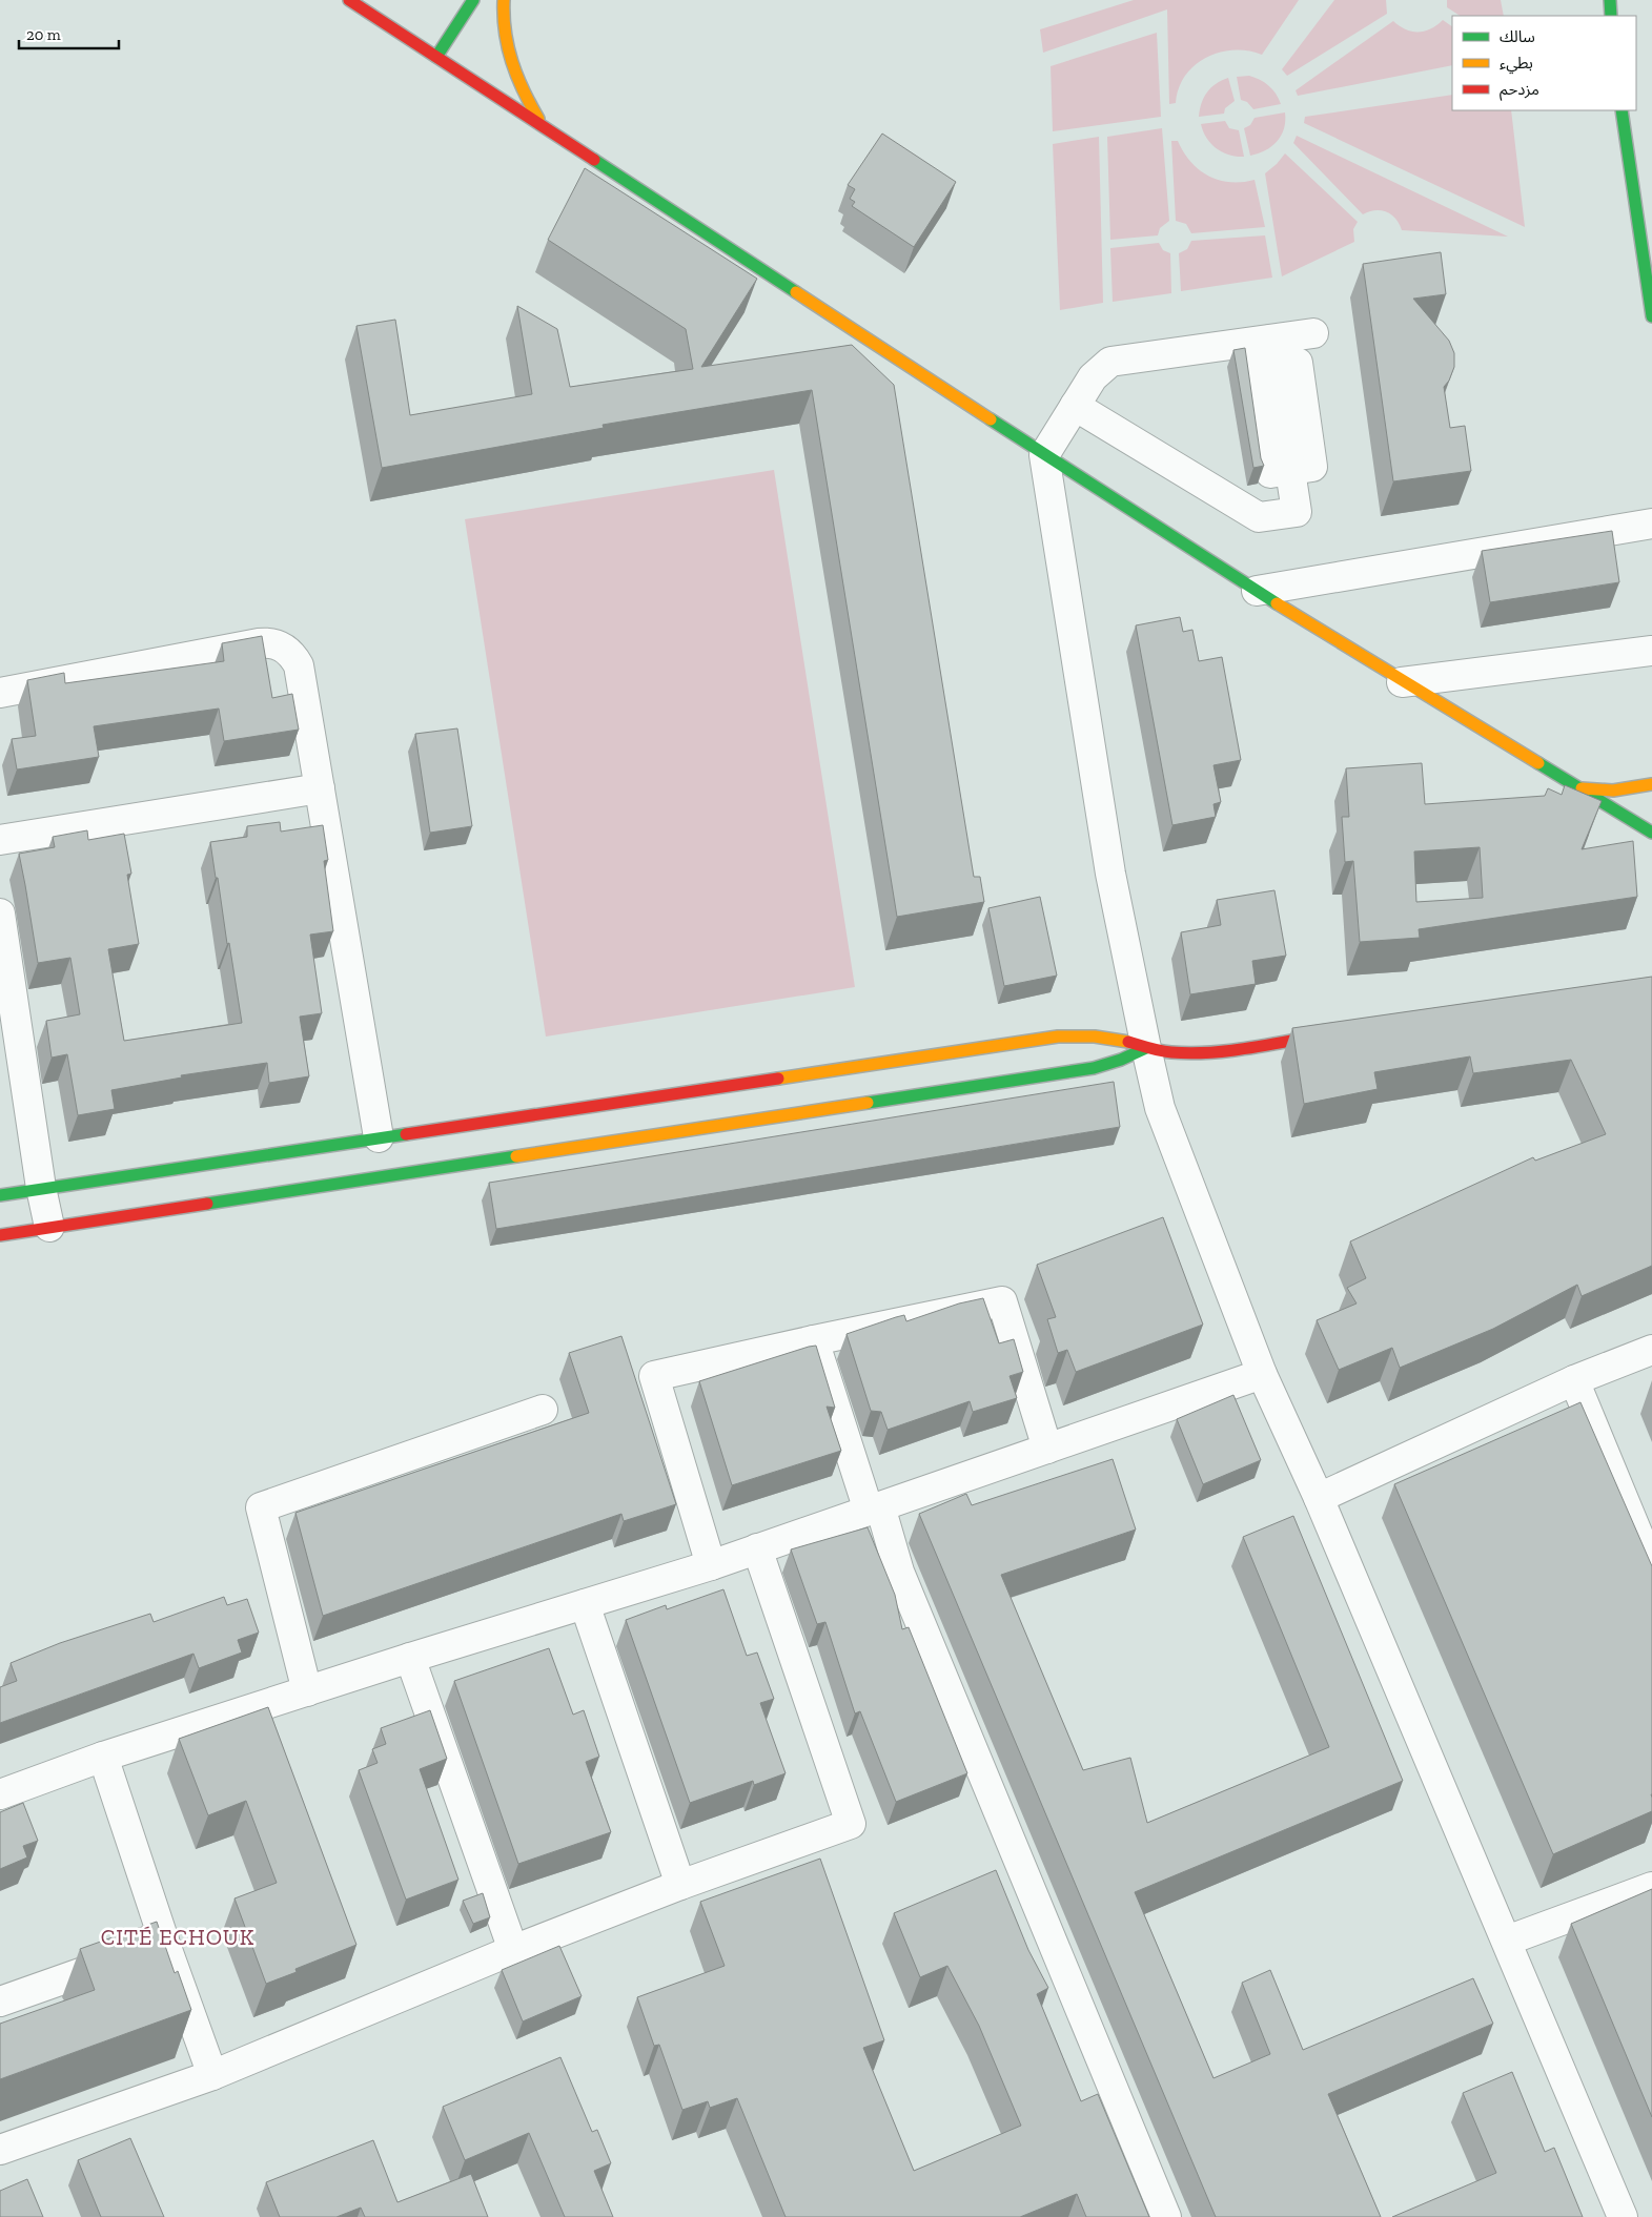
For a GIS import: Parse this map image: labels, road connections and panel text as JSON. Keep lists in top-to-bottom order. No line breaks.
{"districts":["CITÉ ECHOUK"],"legend":["سالك","بطيء","مزدحم"],"scale_bar":"20 m"}
